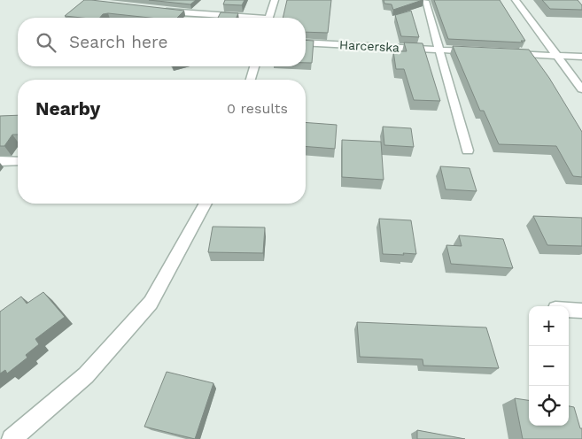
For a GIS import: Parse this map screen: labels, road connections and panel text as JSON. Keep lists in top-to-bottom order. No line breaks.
{"streets":{"street":["Harcerska"]},"page":{"search":"Search here","heading":["Nearby","0 results"],"map_buttons":["+","−"]}}
